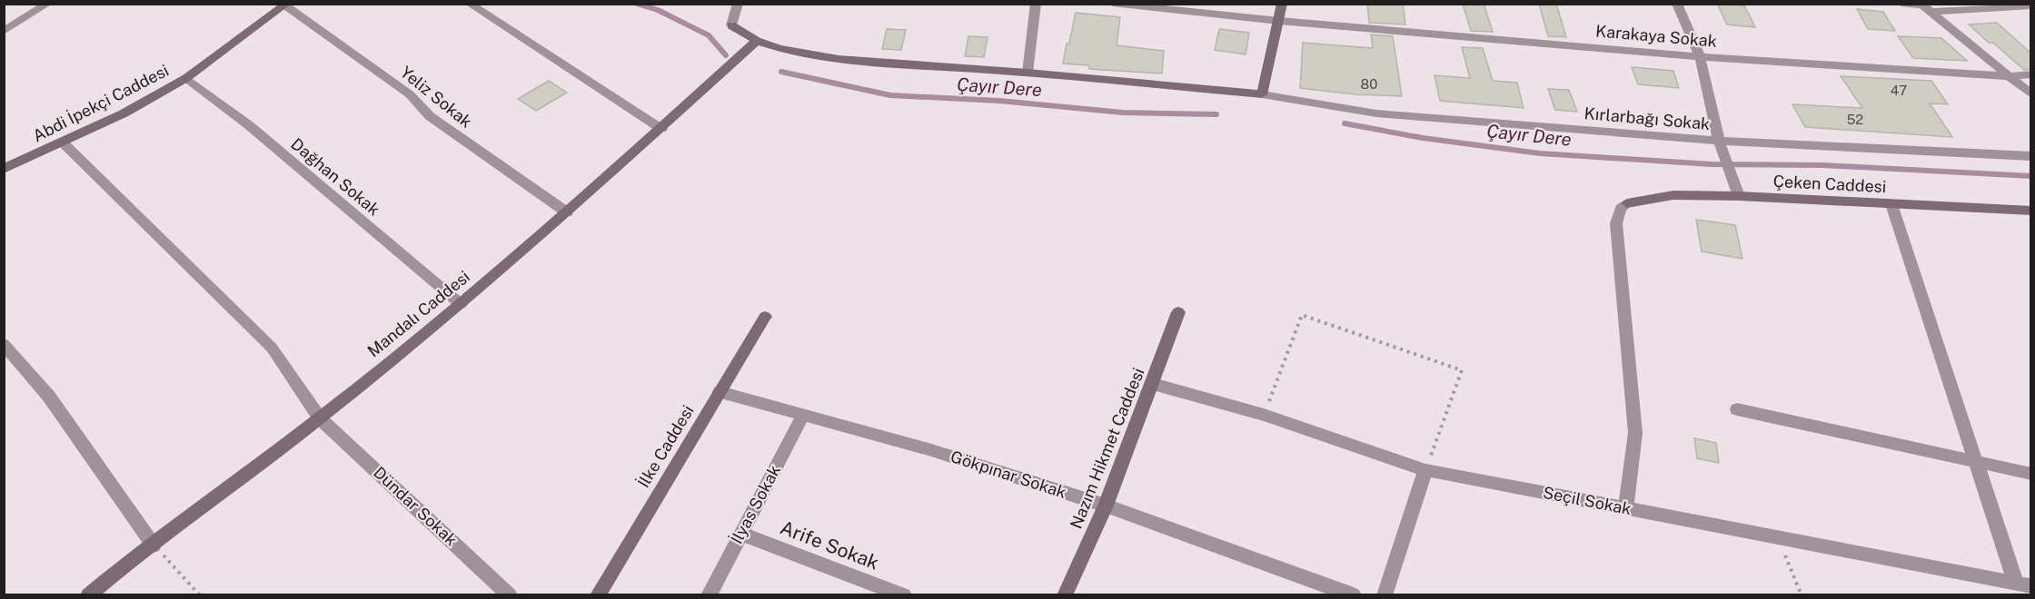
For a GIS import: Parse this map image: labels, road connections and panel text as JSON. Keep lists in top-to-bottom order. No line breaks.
{"streets":{"street":["Karakaya Sokak","Yeliz Sokak","Abdi İpekçi Caddesi","Kırlarbağı Sokak","Dağhan Sokak","Çeken Caddesi","Mandalı Caddesi","İlke Caddesi","Nazım Hikmet Caddesi","Gökpınar Sokak","Seçil Sokak","İlyas Sokak","Dündar Sokak","Arife Sokak"]},"crossings":[["Yeliz Sokak","Abdi İpekçi Caddesi"],["Yeliz Sokak","Mandalı Caddesi"],["Abdi İpekçi Caddesi","Dağhan Sokak"],["Abdi İpekçi Caddesi","Dündar Sokak"],["Dağhan Sokak","Mandalı Caddesi"],["Çeken Caddesi","Seçil Sokak"],["Mandalı Caddesi","Dündar Sokak"],["İlke Caddesi","Gökpınar Sokak"],["Nazım Hikmet Caddesi","Gökpınar Sokak"],["Nazım Hikmet Caddesi","Seçil Sokak"],["Gökpınar Sokak","İlyas Sokak"],["İlyas Sokak","Arife Sokak"]],"water":["Çayır Dere"],"house_numbers":["80","47","52"]}
